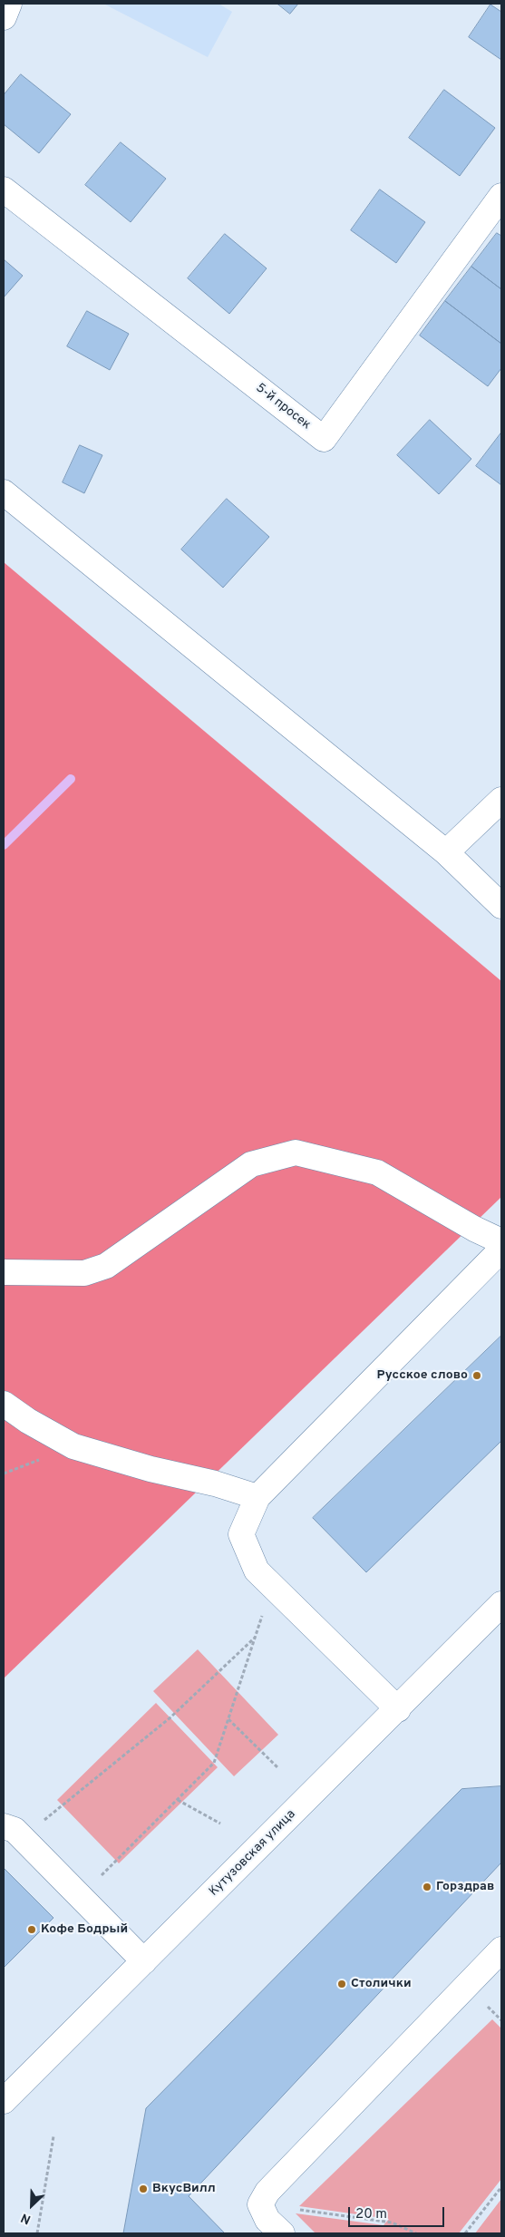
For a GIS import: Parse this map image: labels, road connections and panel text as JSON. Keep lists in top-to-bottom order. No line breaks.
{"streets":{"street":["5-й просек","Кутузовская улица"]},"places":["Русское слово","Горздрав","Кофе Бодрый","Столички","ВкусВилл"],"scale_bar":"20 m","north":"bottom left"}
